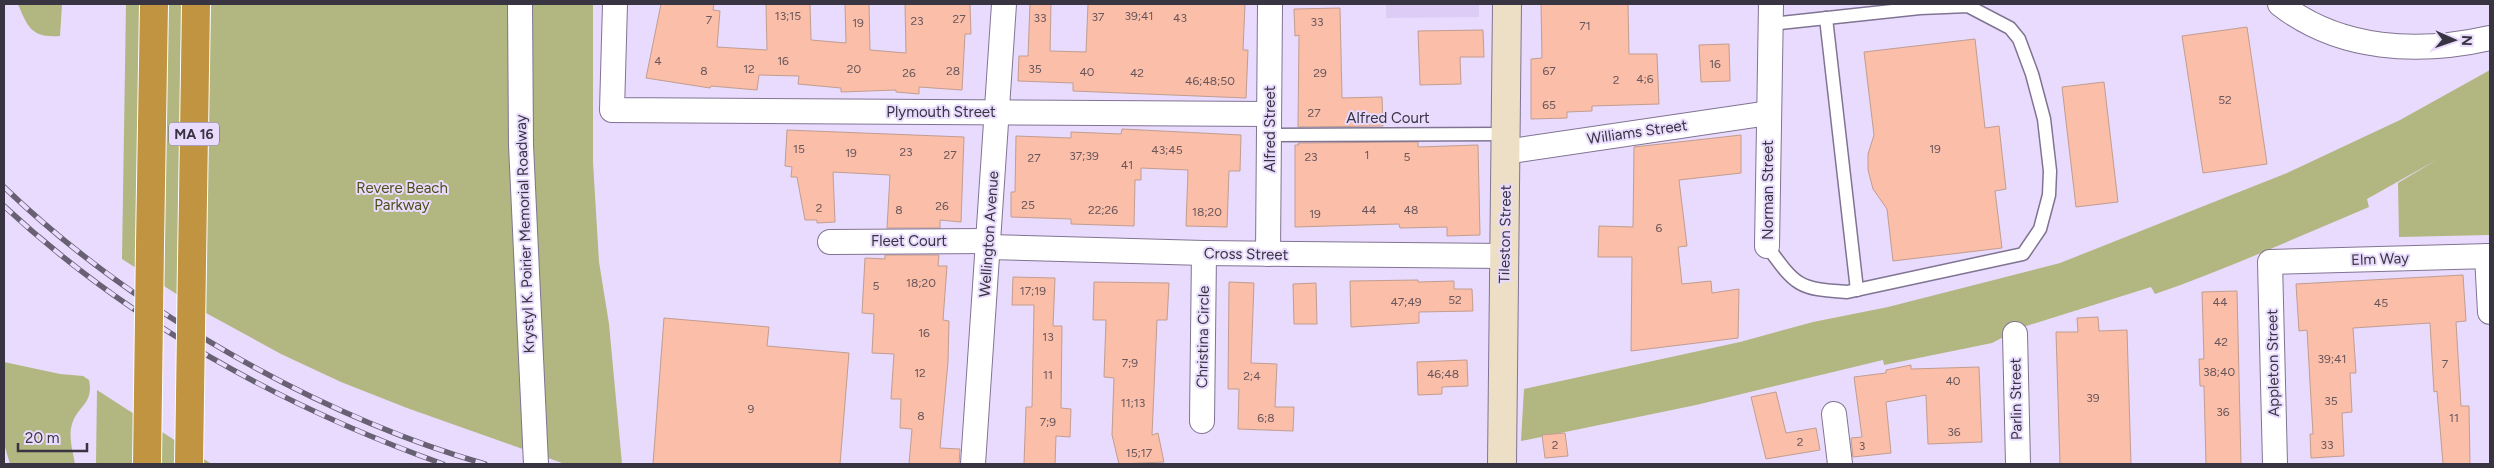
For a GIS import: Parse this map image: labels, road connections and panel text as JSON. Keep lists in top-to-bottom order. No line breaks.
{"streets":{"highway":["MA 16"],"main road":["Tileston Street"],"street":["Plymouth Street","Alfred Street","Williams Street","Norman Street","Krystyl K. Poirier Memorial Roadway","Wellington Avenue","Fleet Court","Cross Street","Elm Way","Christina Circle","Appleton Street","Parlin Street"],"lane":["Alfred Court"]},"crossings":[["Plymouth Street","Alfred Court"],["Plymouth Street","Alfred Street"],["Plymouth Street","Wellington Avenue"],["Alfred Court","Alfred Street"],["Alfred Court","Williams Street"],["Alfred Court","Tileston Street"],["Alfred Street","Cross Street"],["Williams Street","Norman Street"],["Williams Street","Tileston Street"],["Wellington Avenue","Fleet Court"],["Wellington Avenue","Cross Street"],["Tileston Street","Cross Street"],["Fleet Court","Cross Street"],["Cross Street","Christina Circle"],["Elm Way","Appleton Street"]],"parks":["Revere Beach Parkway"],"house_numbers":["13;15","39;41","37","33","43","27","7","23","33","19","71","4","16","16","12","20","35","8","28","67","40","26","42","29","4;6","2","46;48;50","52","65","27","15","19","43;45","23","19","27","1","37;39","23","5","27","41","25","26","2","8","22;26","44","48","18;20","19","6","18;20","5","17;19","52","47;49","44","45","16","13","42","39;41","7;9","7","38;40","12","46;48","11","2;4","40","39","35","11;13","9","36","8","6;8","11","7;9","36","2","2","33","3","15;17"],"scale_bar":"20 m","north":"right"}
